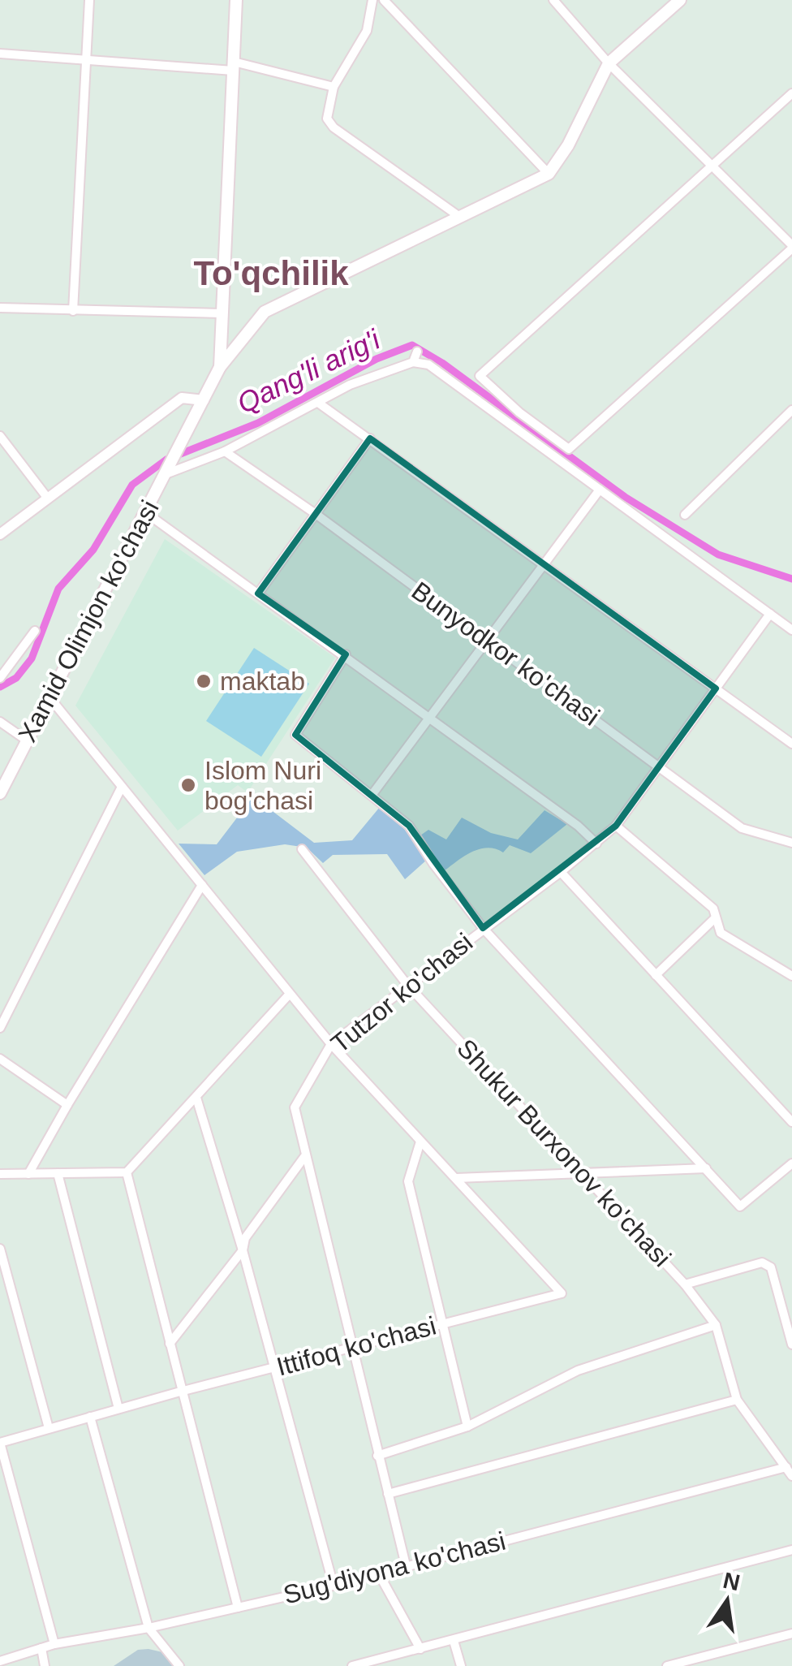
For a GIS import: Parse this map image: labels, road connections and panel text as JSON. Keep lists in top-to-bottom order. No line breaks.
{"streets":{"main road":["Xamid Olimjon ko'chasi"],"street":["Bunyodkor ko'chasi","Tutzor ko'chasi","Shukur Burxonov ko'chasi","Ittifoq ko'chasi","Sug'diyona ko'chasi"]},"crossings":[["Bunyodkor ko'chasi","Tutzor ko'chasi"],["Tutzor ko'chasi","Shukur Burxonov ko'chasi"],["Tutzor ko'chasi","Ittifoq ko'chasi"],["Tutzor ko'chasi","Sug'diyona ko'chasi"],["Shukur Burxonov ko'chasi","Sug'diyona ko'chasi"],["Ittifoq ko'chasi","Sug'diyona ko'chasi"]],"districts":["To'qchilik"],"water":["Qang'li arig'i"],"places":["maktab","Islom Nuri bog'chasi"],"north":"top"}
